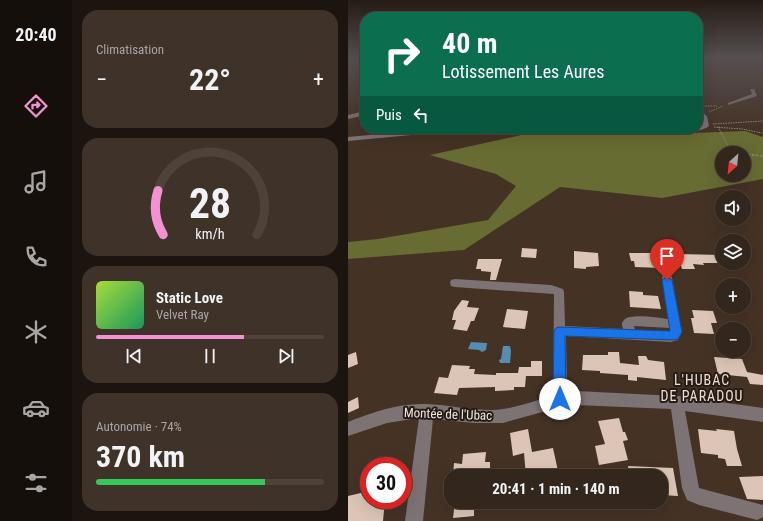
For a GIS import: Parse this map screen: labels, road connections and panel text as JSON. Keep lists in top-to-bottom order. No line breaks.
{"streets":{"street":["Montée de l'Ubac"]},"districts":["L'HUBAC DE PARADOU"],"north":"bottom left","page":{"tabs":"20:40","tile":["Climatisation",["Autonomie · 74%","370 km"]],"turn":["40 m","Lotissement Les Aures"],"heat":["−","22°","+"],"then":"Puis","map_buttons":["+","−"],"song":["Static Love","Velvet Ray"],"limit":"30","trip":"20:41 · 1 min · 140 m","gauge":["28","km/h"]}}
